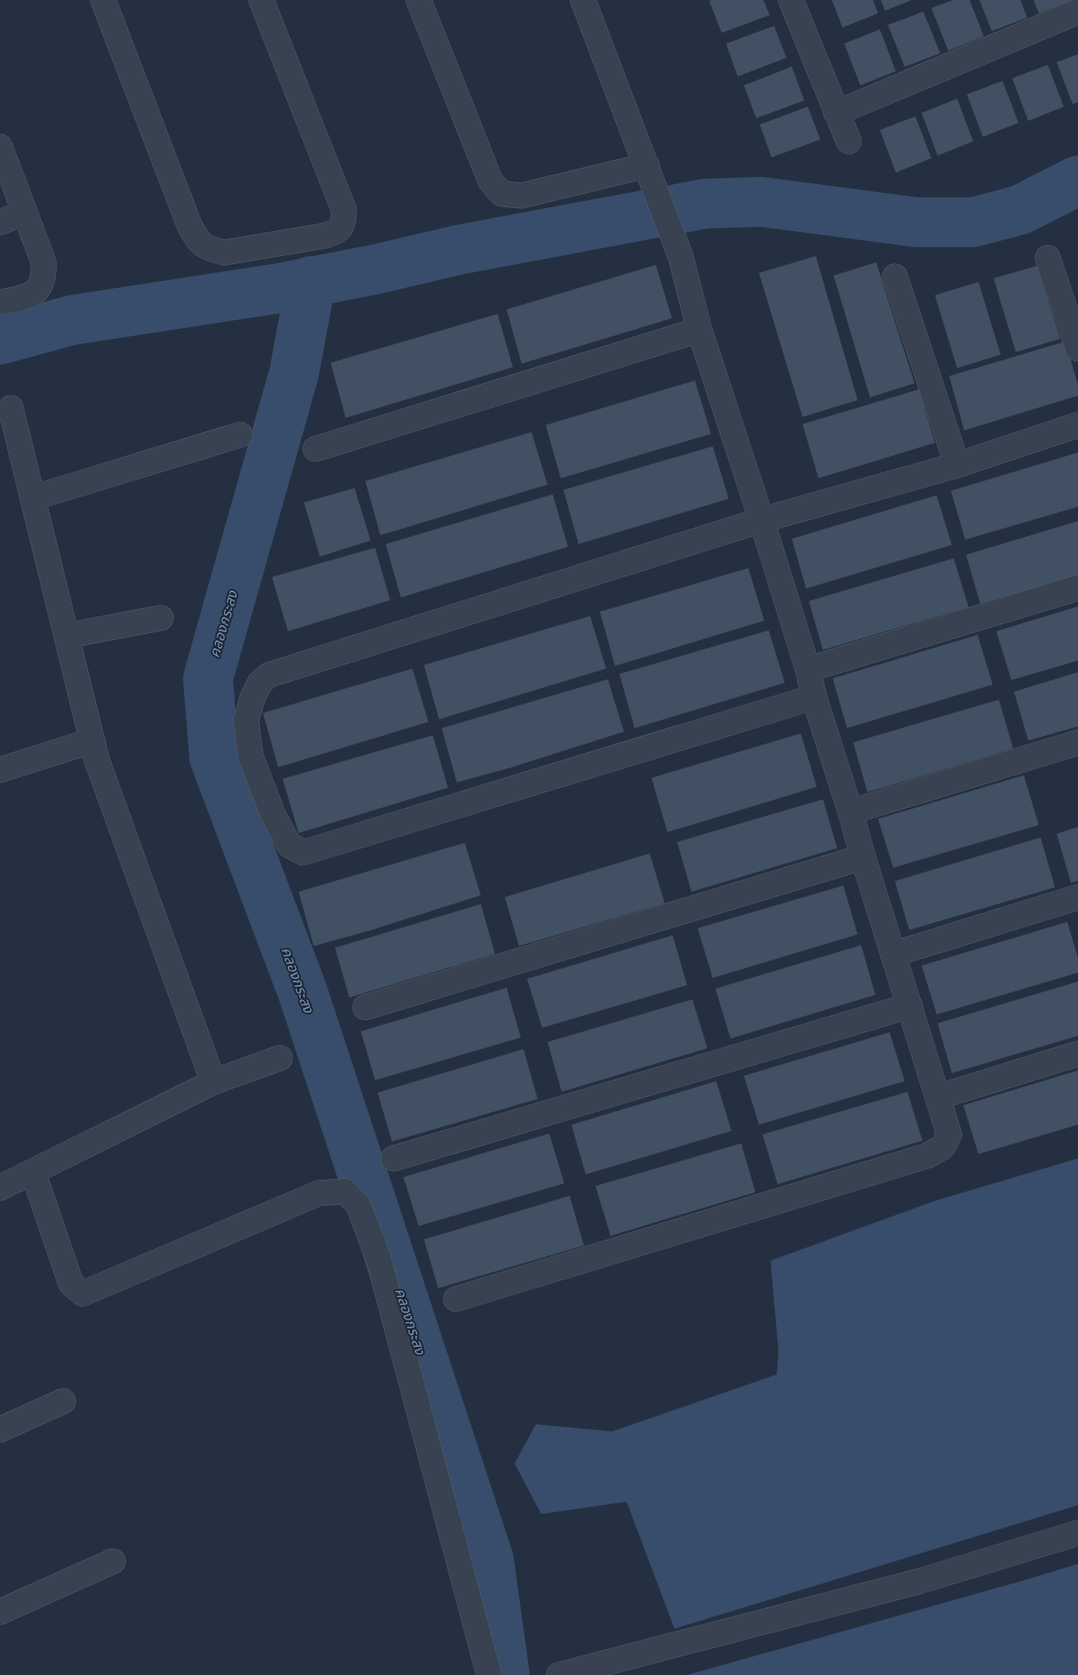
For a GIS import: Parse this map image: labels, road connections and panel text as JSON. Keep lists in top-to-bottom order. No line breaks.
{"water":["คลองกระสง"]}
